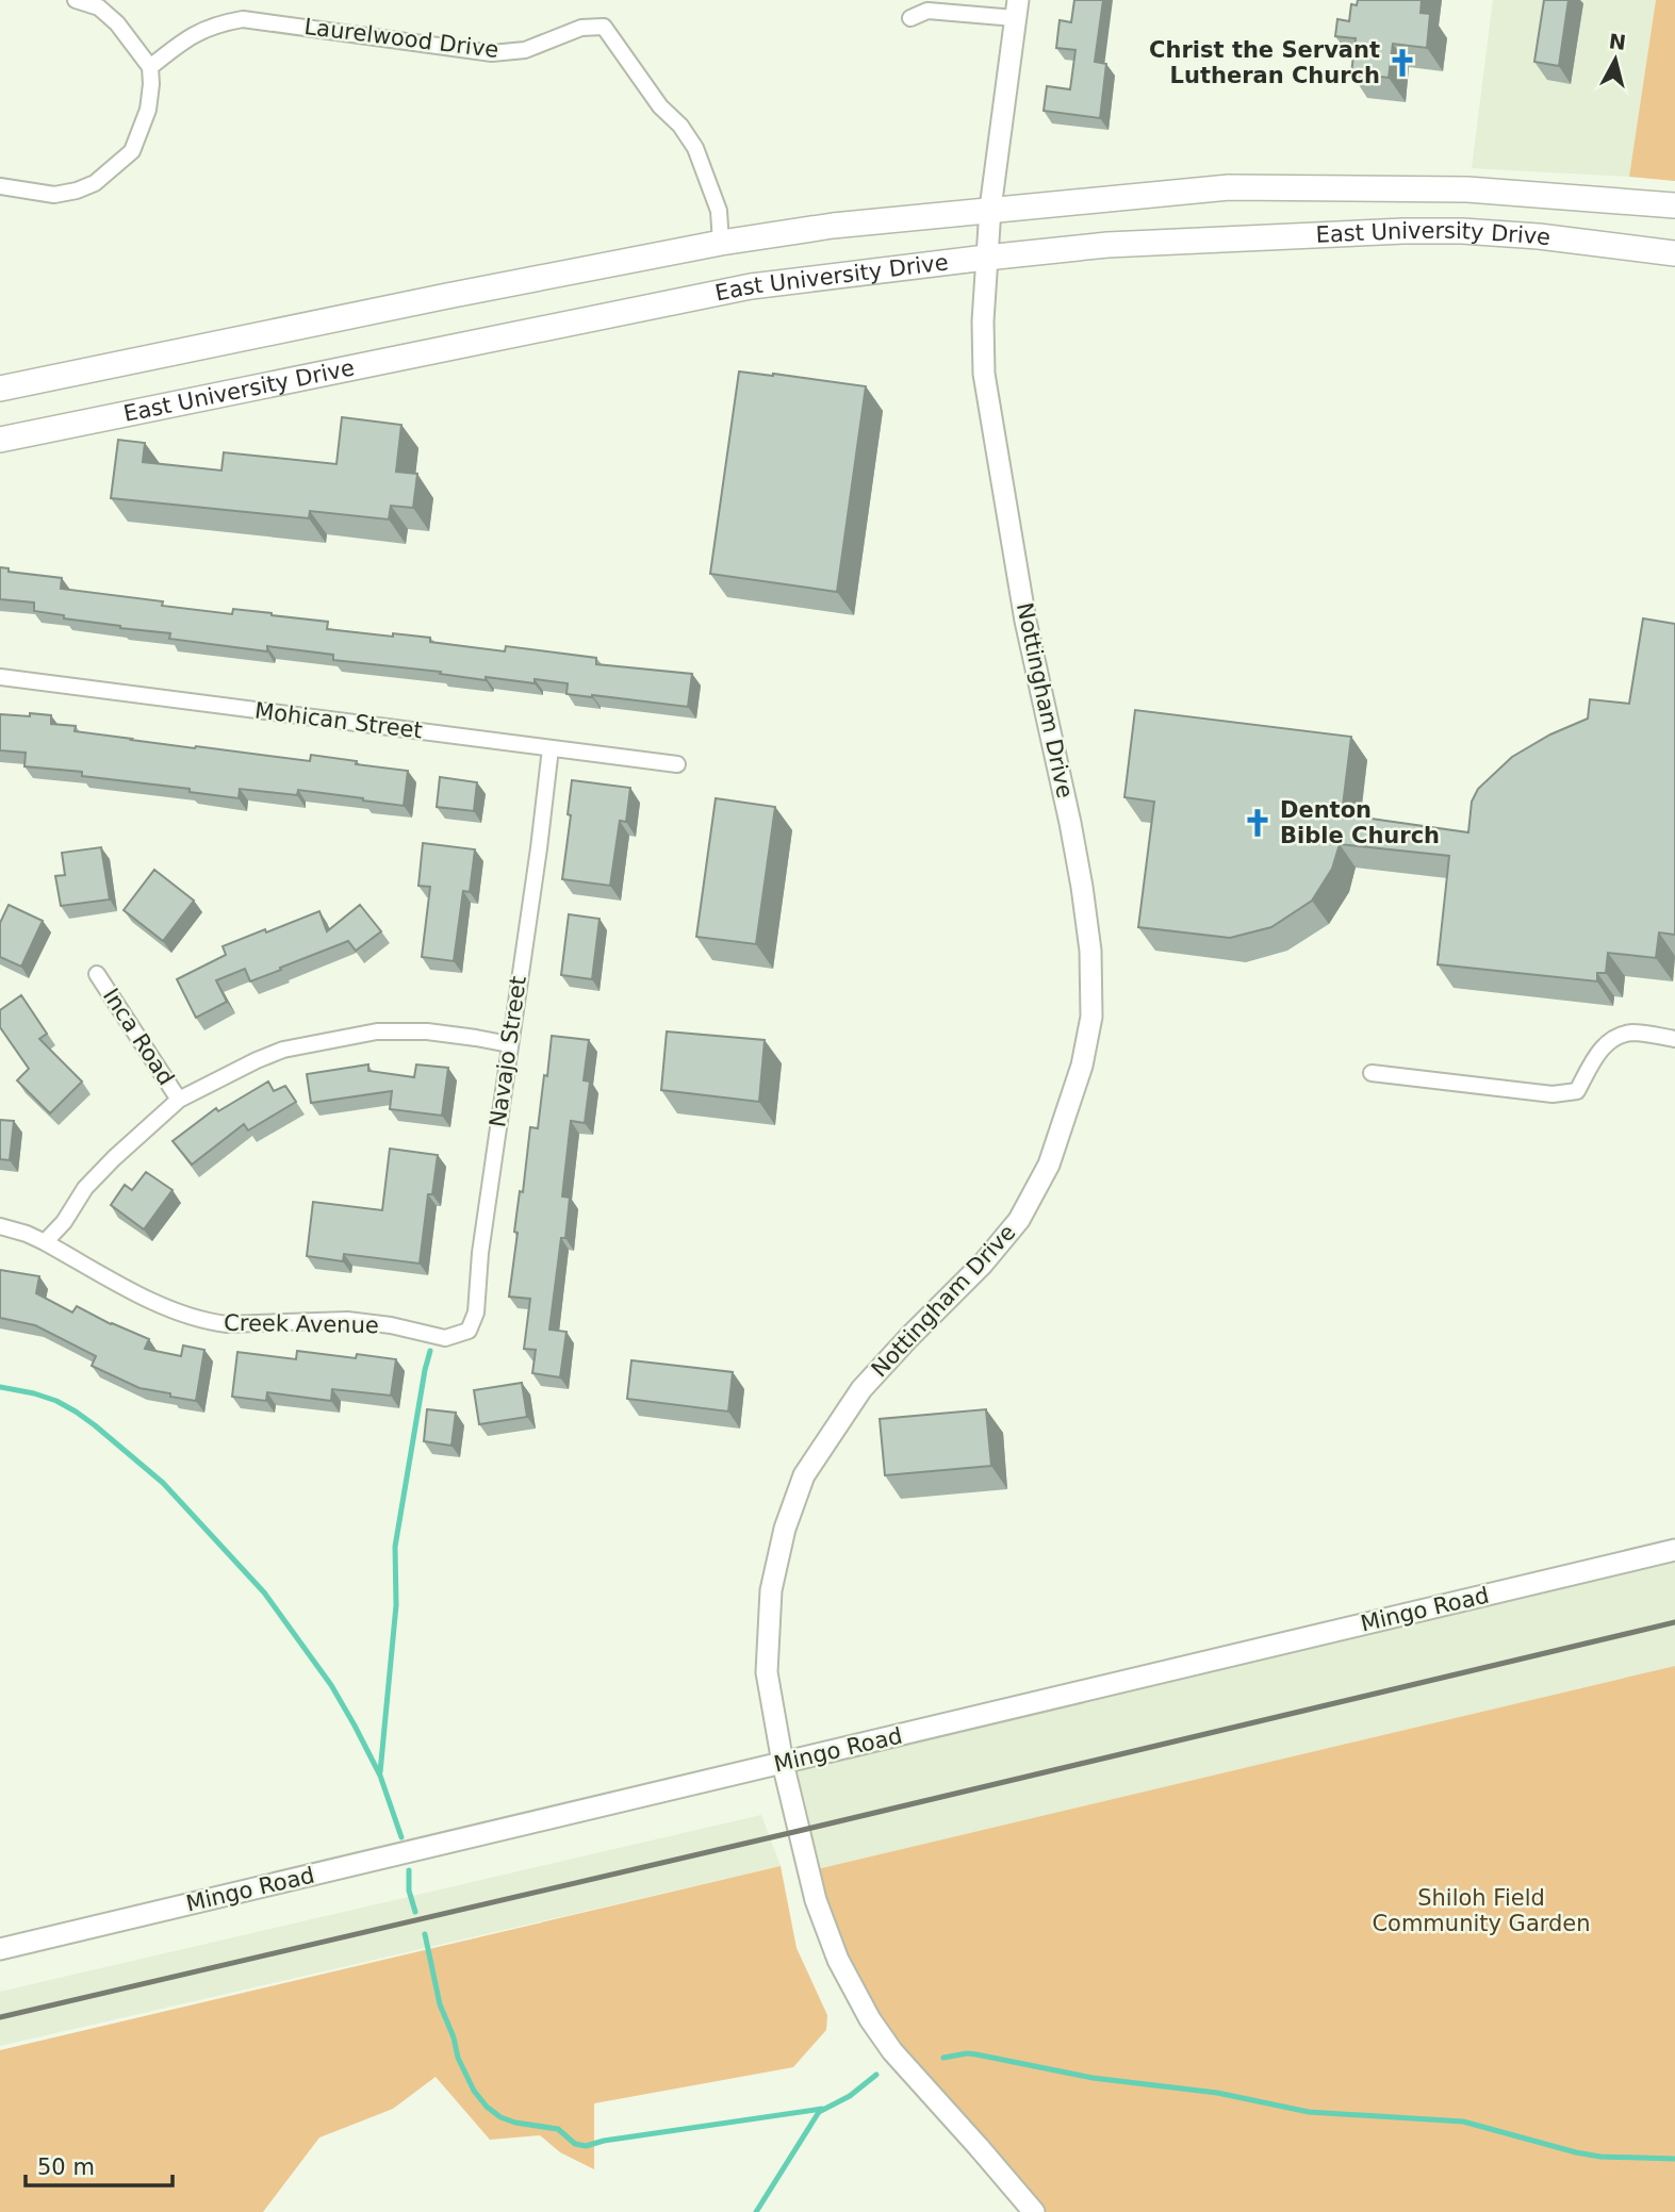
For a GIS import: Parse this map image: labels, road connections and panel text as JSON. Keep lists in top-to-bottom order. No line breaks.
{"streets":{"main road":["East University Drive"],"street":["Laurelwood Drive","Nottingham Drive","Mohican Street","Inca Road","Navajo Street","Creek Avenue","Mingo Road"]},"crossings":[["Laurelwood Drive","East University Drive"],["East University Drive","Nottingham Drive"],["Nottingham Drive","Mingo Road"],["Mohican Street","Navajo Street"],["Navajo Street","Creek Avenue"]],"parks":["Shiloh Field Community Garden"],"places":{"church":["Christ the Servant Lutheran Church","Denton Bible Church"]},"scale_bar":"50 m","north":"top"}
